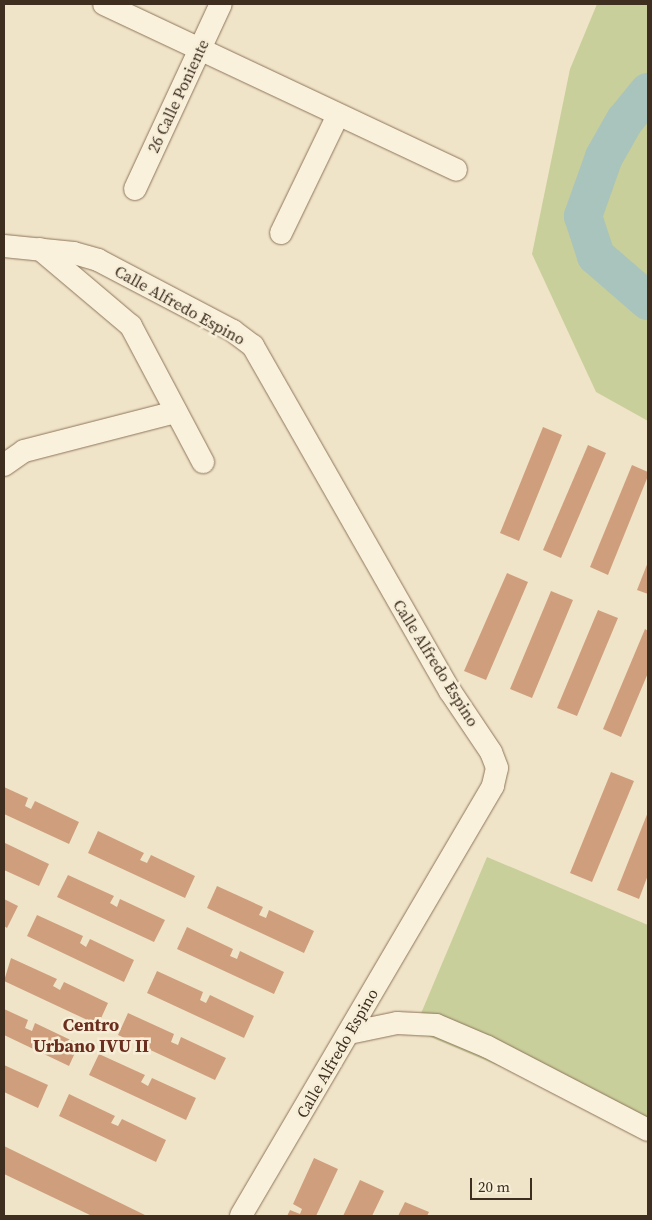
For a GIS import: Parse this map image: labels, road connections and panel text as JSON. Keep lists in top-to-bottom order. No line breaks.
{"streets":{"street":["26 Calle Poniente","Calle Alfredo Espino"]},"districts":["Centro Urbano IVU II"],"scale_bar":"20 m"}
